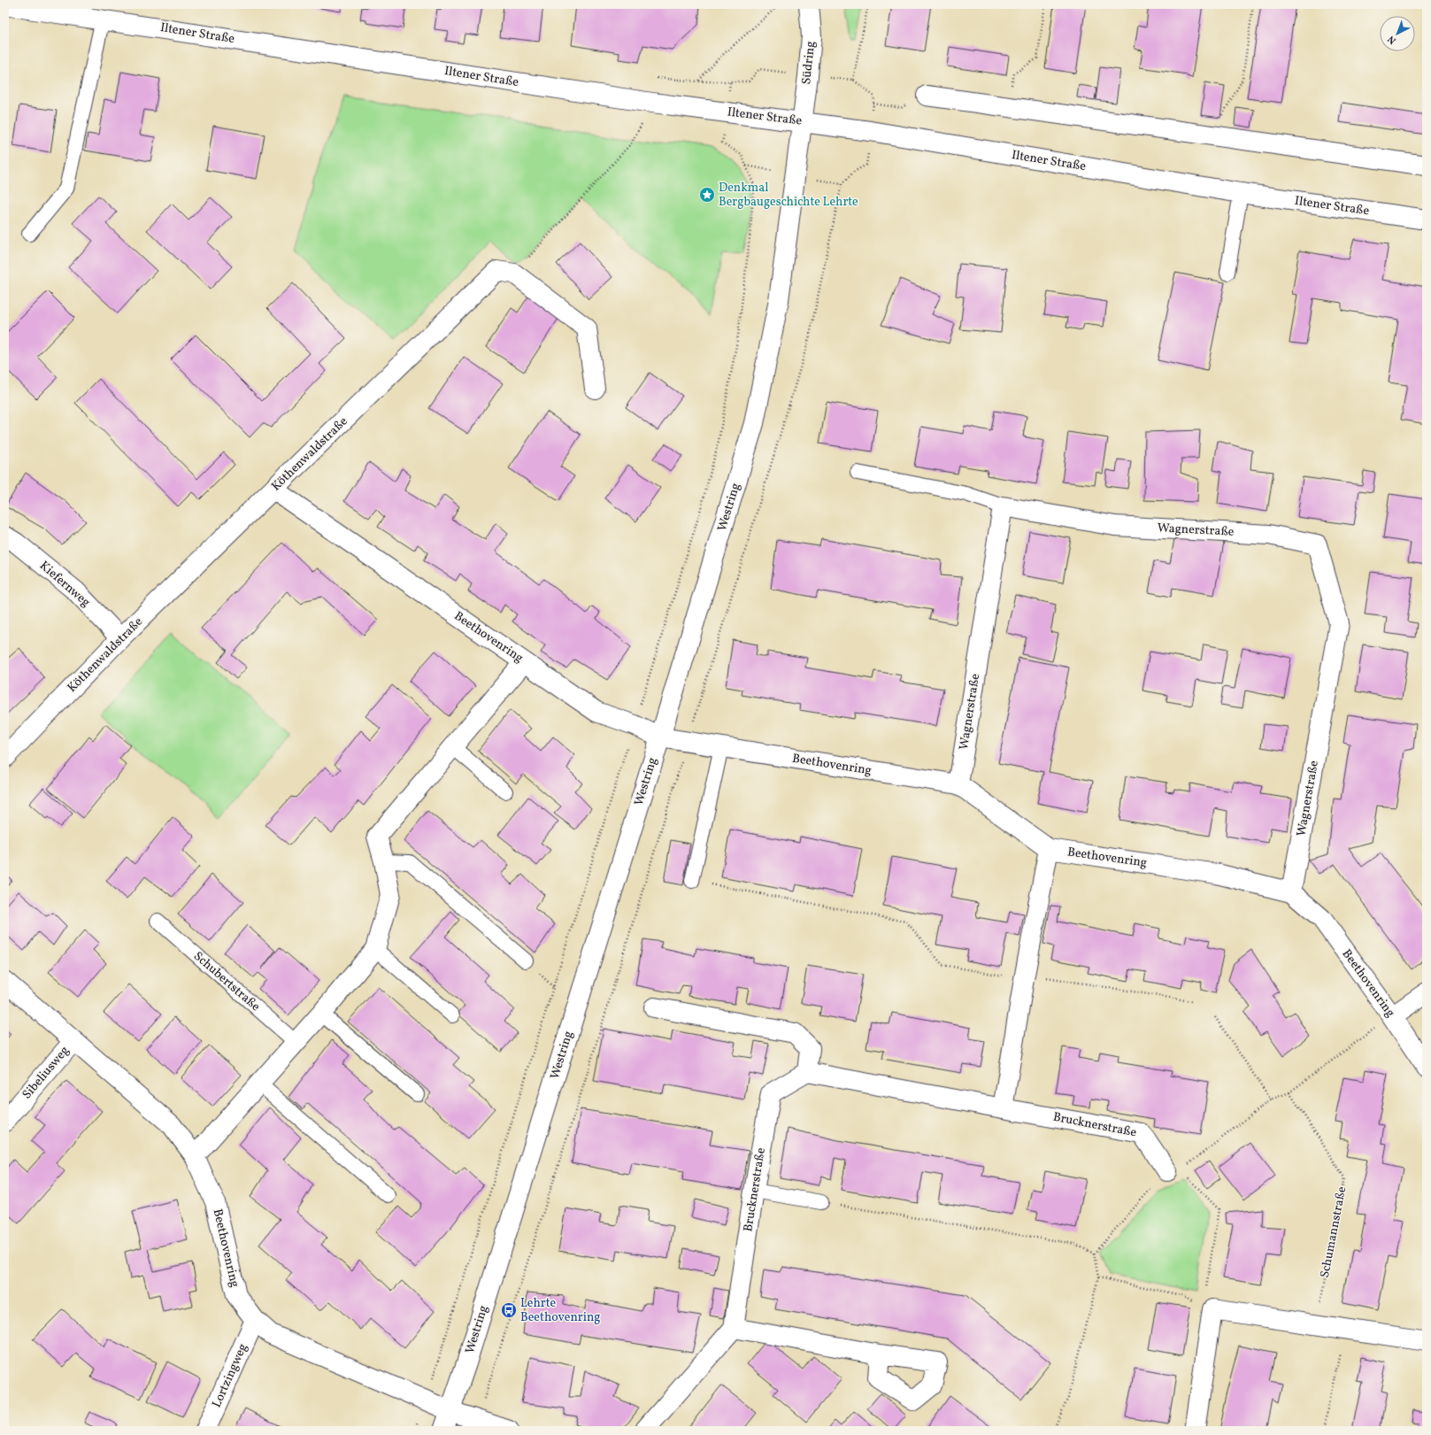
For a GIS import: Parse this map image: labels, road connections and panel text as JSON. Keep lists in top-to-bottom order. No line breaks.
{"streets":{"street":["Iltener Straße","Südring","Köthenwaldstraße","Westring","Wagnerstraße","Kiefernweg","Beethovenring","Sibeliusweg","Brucknerstraße","Lortzingweg"],"lane":["Schubertstraße"],"path":["Schumannstraße"]},"crossings":[["Iltener Straße","Südring"],["Iltener Straße","Westring"],["Südring","Westring"],["Köthenwaldstraße","Kiefernweg"],["Köthenwaldstraße","Beethovenring"],["Westring","Beethovenring"],["Wagnerstraße","Beethovenring"],["Beethovenring","Sibeliusweg"],["Beethovenring","Lortzingweg"]],"places":{"place":["Denkmal Bergbaugeschichte Lehrte"],"bus stop":["Lehrte Beethovenring"]},"north":"bottom left"}
